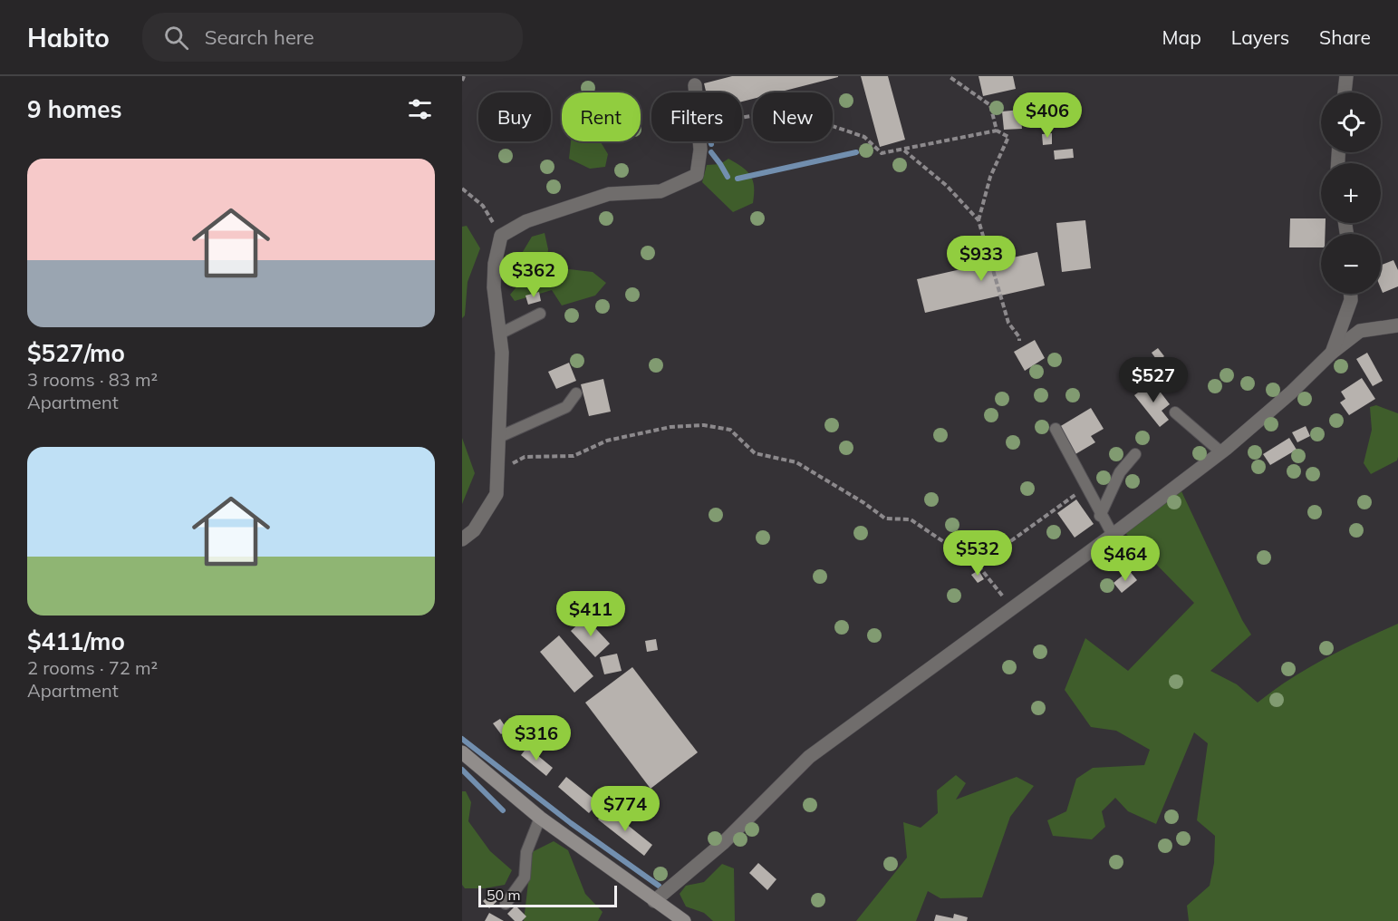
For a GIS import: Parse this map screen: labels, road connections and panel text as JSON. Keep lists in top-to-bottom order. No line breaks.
{"scale_bar":"50 m","page":{"header":"Habito","search":"Search here","nav":["Map","Layers","Share"],"heading":"9 homes","map_buttons":["+","−"],"price":["$406","$933","$362","$527","$532","$464","$411","$316","$774"],"chip":["Buy","Rent","Filters","New"],"list":[{"name":"$527/mo","note":"3 rooms · 83 m² · Apartment"},{"name":"$411/mo","note":"2 rooms · 72 m² · Apartment"}],"scale":"50 m"}}
